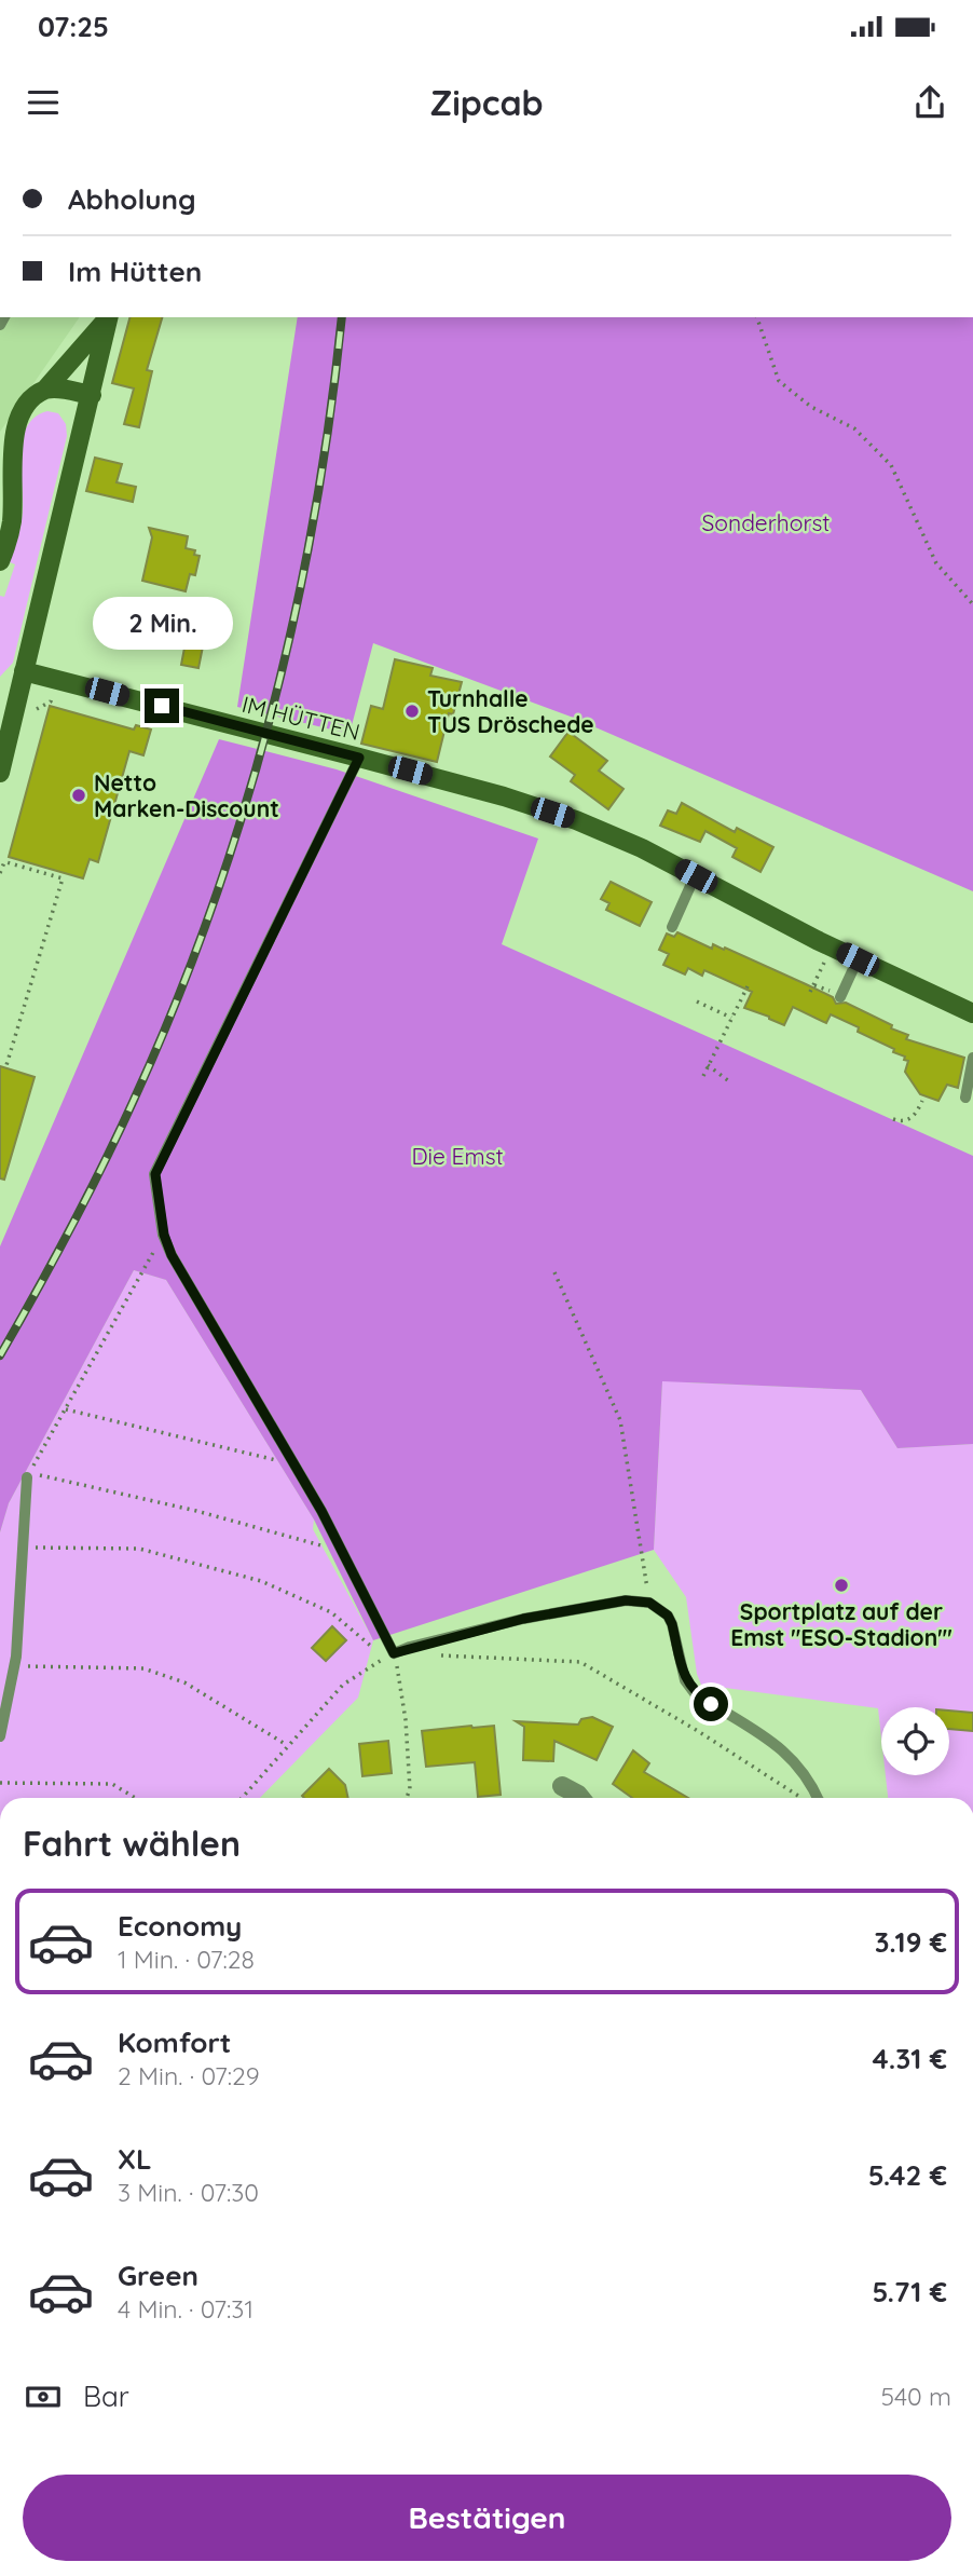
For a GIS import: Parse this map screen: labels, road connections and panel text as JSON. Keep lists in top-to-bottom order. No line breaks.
{"streets":{"street":["IM HÜTTEN"]},"parks":["Sonderhorst","Die Emst"],"places":["Turnhalle TUS Dröschede","Netto Marken-Discount","Sportplatz auf der Emst \"ESO-Stadion'\""],"page":{"status":"07:25","header":"Zipcab","banner":["Abholung","Im Hütten"],"bubble":"2 Min.","heading":"Fahrt wählen","list":[{"name":"Economy","note":"1 Min. · 07:28","value":"3.19 €"},{"name":"Komfort","note":"2 Min. · 07:29","value":"4.31 €"},{"name":"XL","note":"3 Min. · 07:30","value":"5.42 €"},{"name":"Green","note":"4 Min. · 07:31","value":"5.71 €"}],"pay":["Bar","540 m"],"buttons":"Bestätigen"}}
